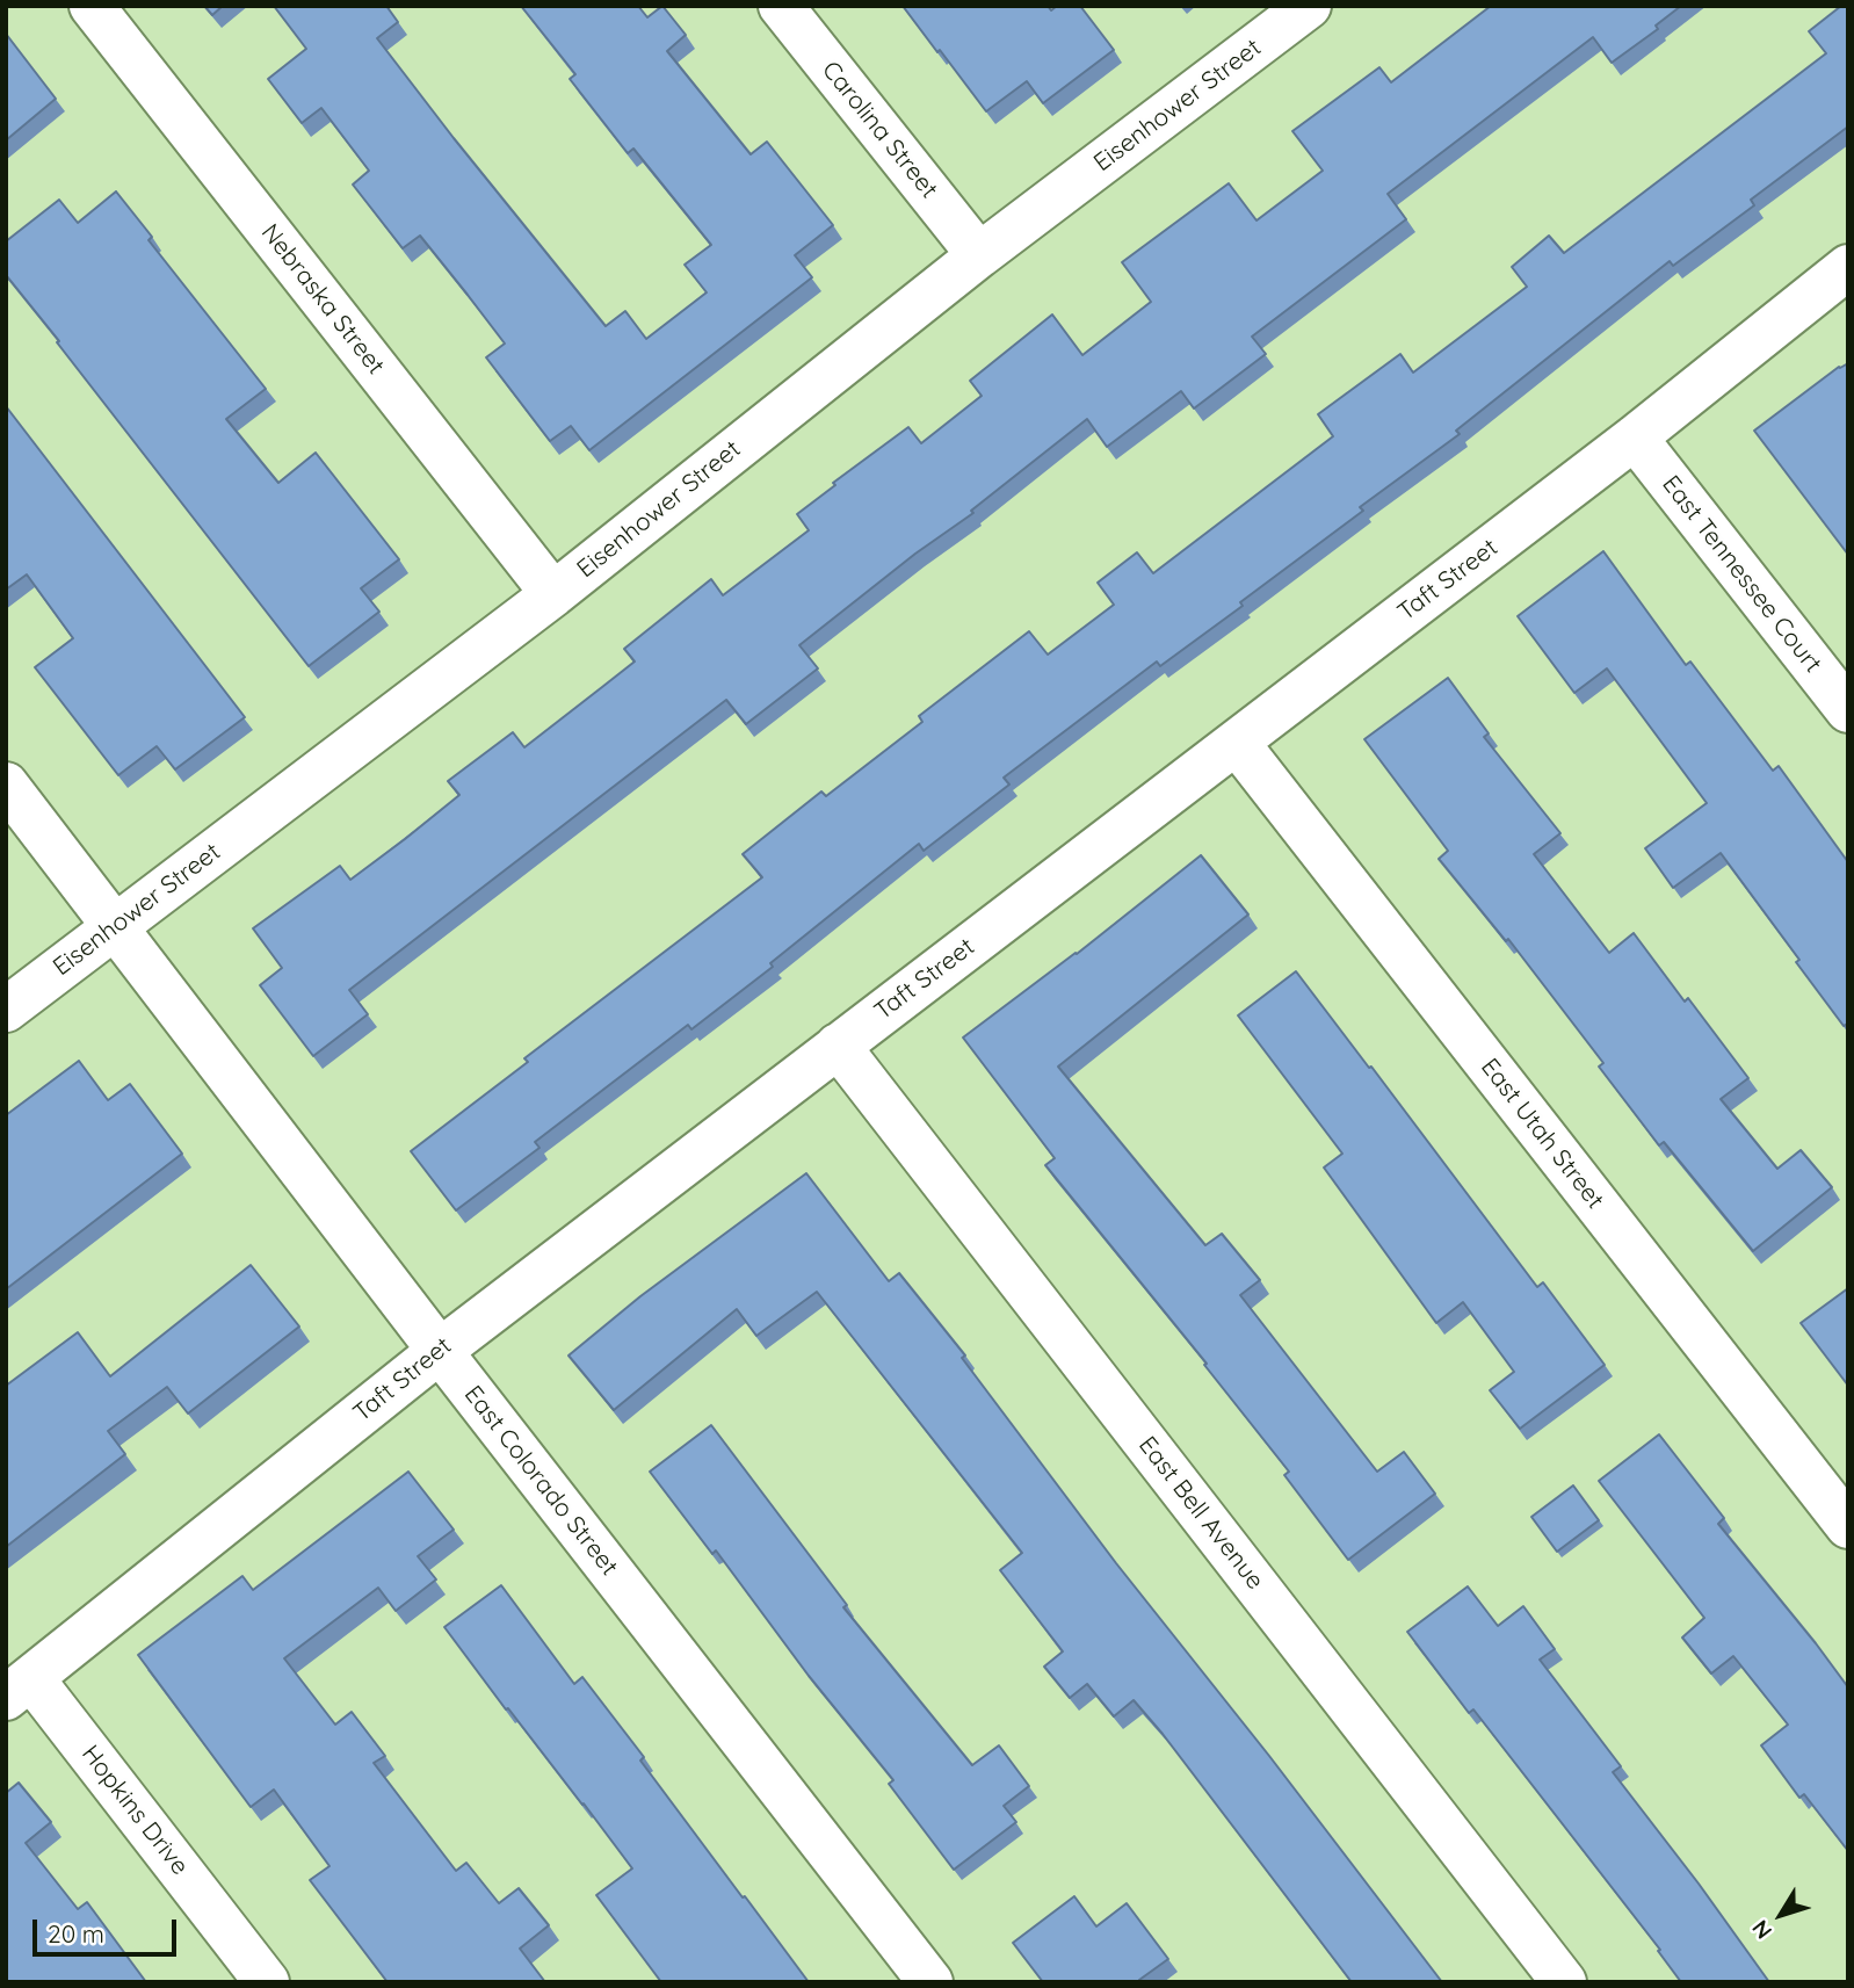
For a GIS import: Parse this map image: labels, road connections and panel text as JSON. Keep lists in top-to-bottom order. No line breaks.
{"streets":{"street":["Eisenhower Street","Carolina Street","Nebraska Street","East Tennessee Court","Taft Street","East Utah Street","East Colorado Street","East Bell Avenue","Hopkins Drive"]},"crossings":[["Eisenhower Street","Carolina Street"],["Eisenhower Street","Nebraska Street"],["Eisenhower Street","East Colorado Street"],["East Tennessee Court","Taft Street"],["Taft Street","East Utah Street"],["Taft Street","East Colorado Street"],["Taft Street","East Bell Avenue"],["Taft Street","Hopkins Drive"]],"scale_bar":"20 m","north":"bottom left"}
